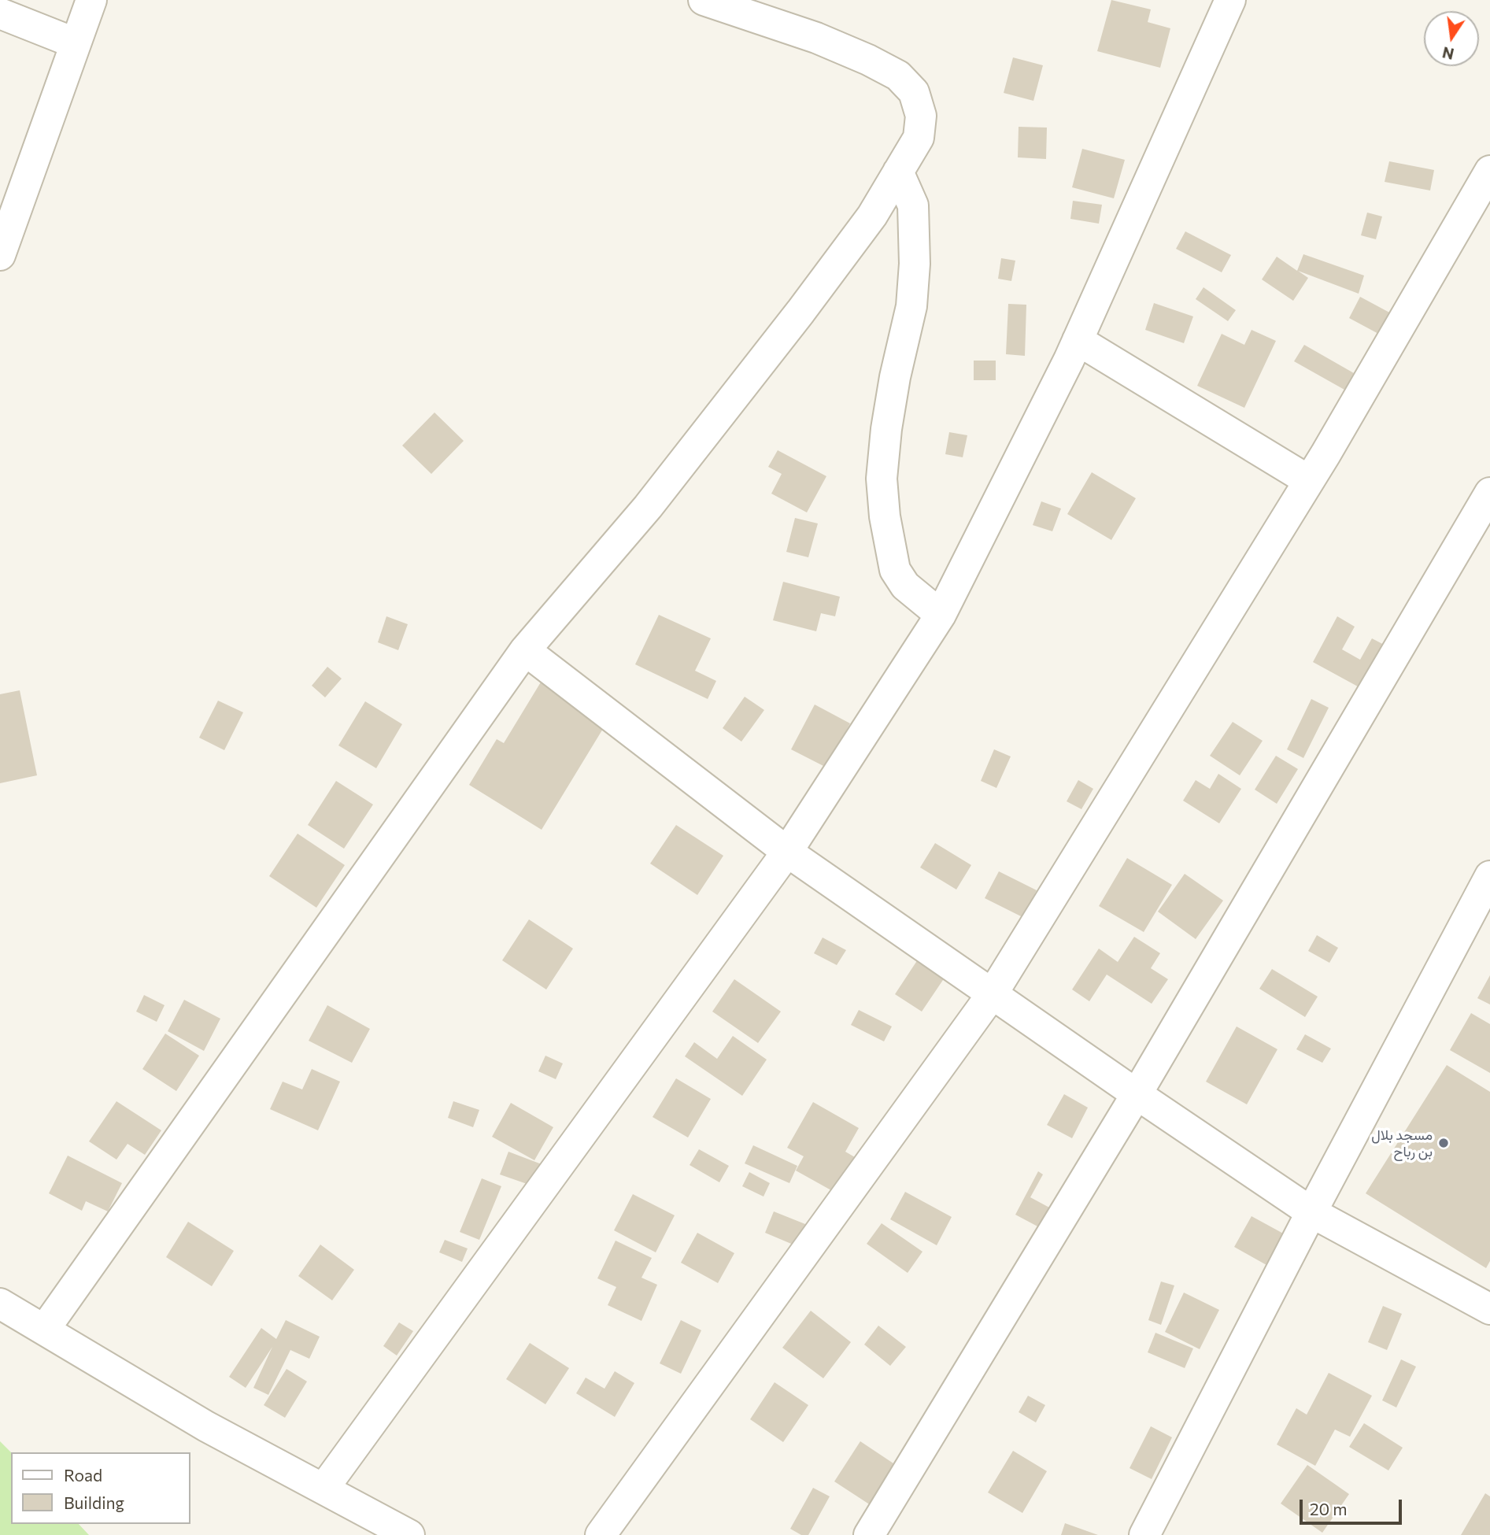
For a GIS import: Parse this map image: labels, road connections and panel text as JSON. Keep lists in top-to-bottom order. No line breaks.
{"places":["مسجد بلال بن رباح"],"legend":["Road","Building"],"scale_bar":"20 m","north":"bottom"}
